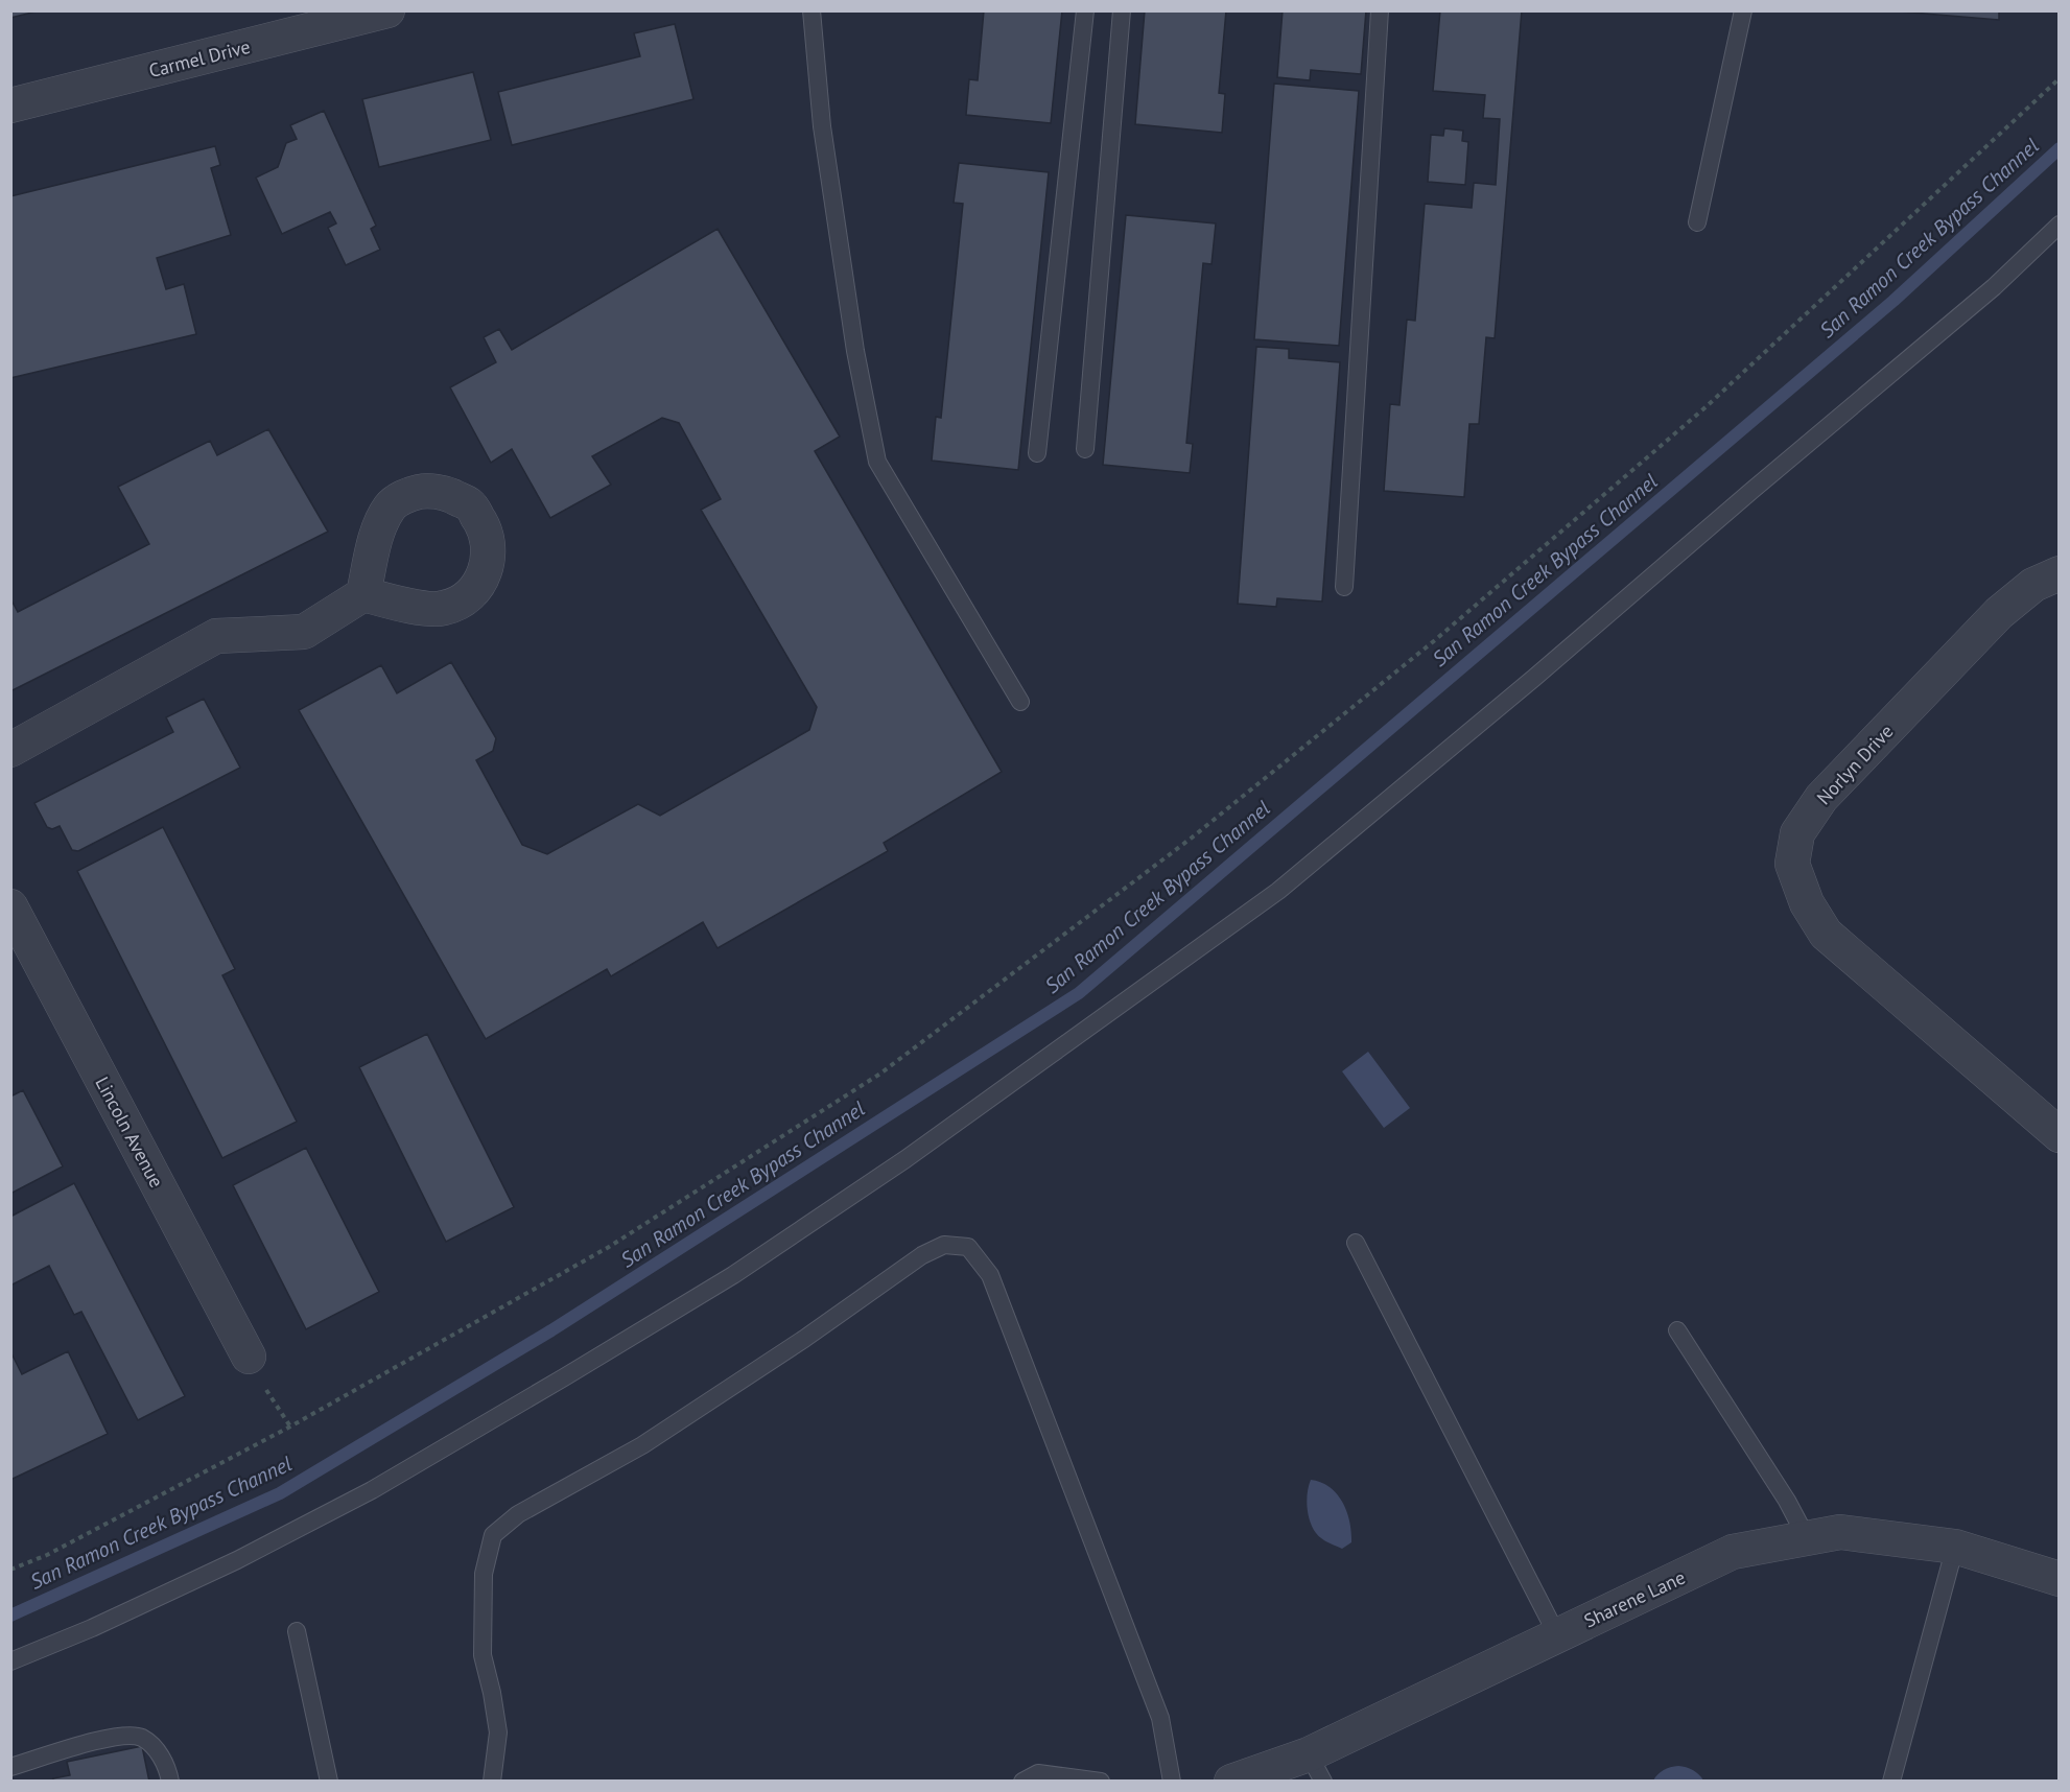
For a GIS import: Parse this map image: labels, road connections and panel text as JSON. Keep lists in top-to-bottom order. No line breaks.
{"streets":{"street":["Carmel Drive","Norlyn Drive","Lincoln Avenue","Sharene Lane"]},"water":["San Ramon Creek Bypass Channel"]}
